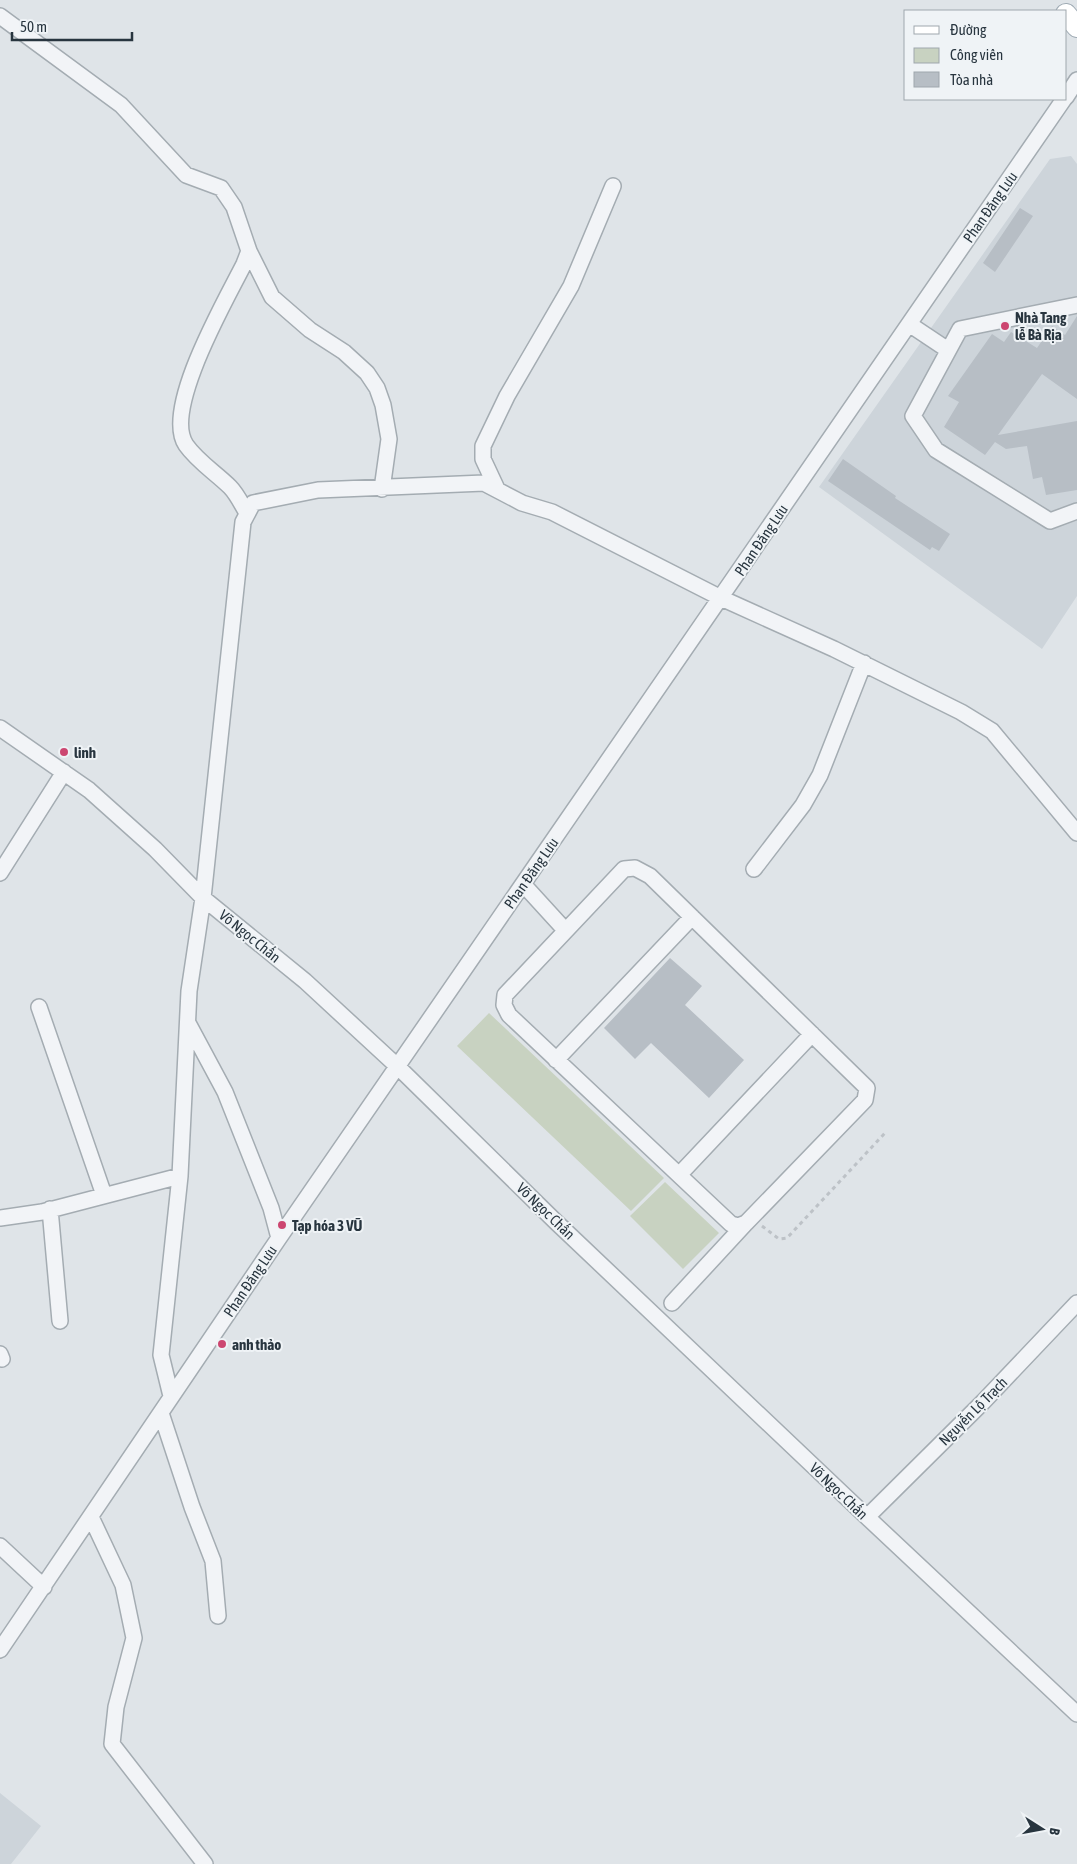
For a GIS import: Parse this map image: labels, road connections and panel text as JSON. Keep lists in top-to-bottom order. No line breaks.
{"streets":{"street":["Phan Đăng Lưu","Võ Ngọc Chấn","Nguyễn Lộ Trạch"]},"crossings":[["Phan Đăng Lưu","Võ Ngọc Chấn"],["Võ Ngọc Chấn","Nguyễn Lộ Trạch"]],"places":["Nhà Tang lễ Bà Rịa","linh","Tạp hóa 3 VŨ","anh thảo"],"legend":["Đường","Công viên","Tòa nhà"],"scale_bar":"50 m","north":"right"}
